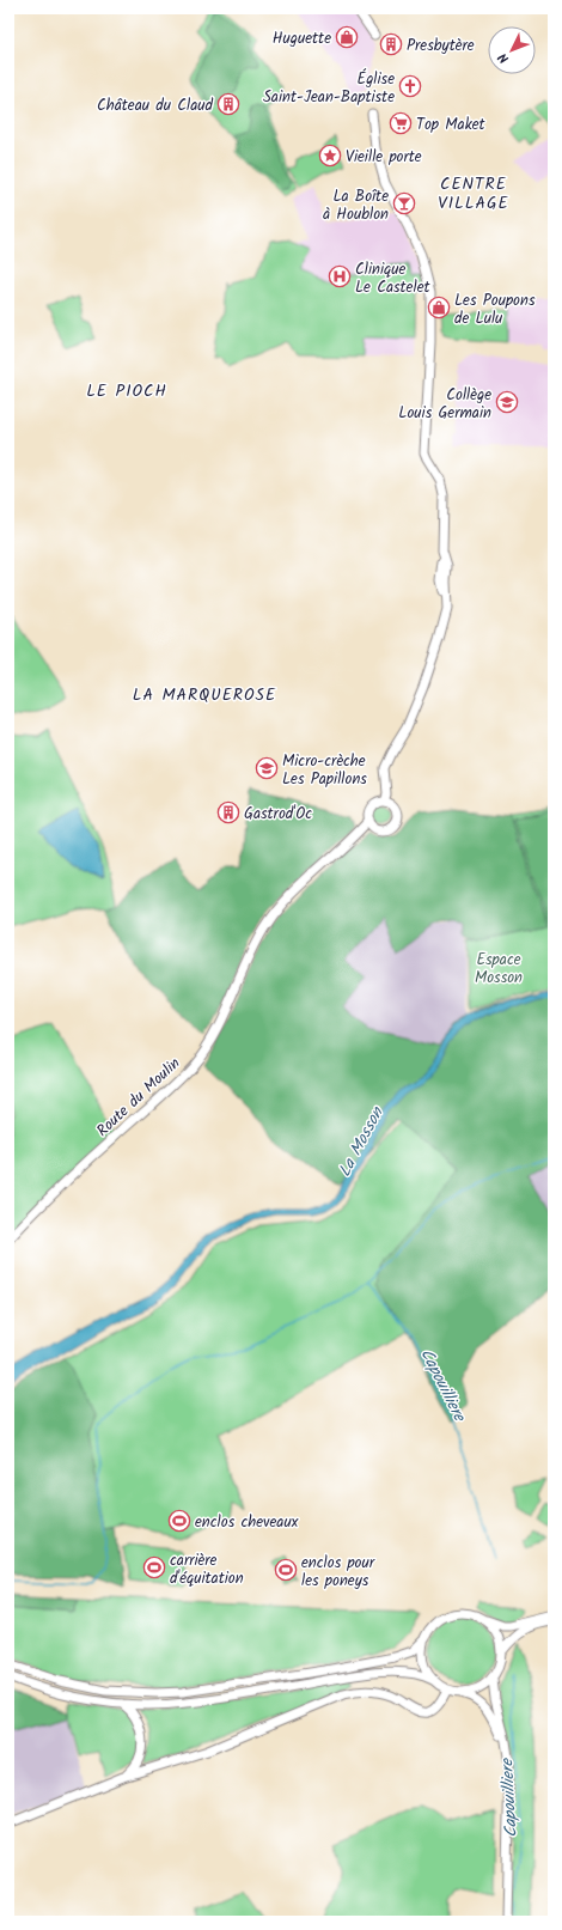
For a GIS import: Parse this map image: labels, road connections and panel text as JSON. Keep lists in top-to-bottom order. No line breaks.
{"streets":{"street":["Route du Moulin"]},"districts":["CENTRE VILLAGE","LE PIOCH","LA MARQUEROSE"],"water":["La Mosson","Capouilliere"],"parks":["Espace Mosson"],"places":{"shop":["Huguette","Les Poupons de Lulu"],"building":["Presbytère","Château du Claud","Gastrod'Oc"],"church":["Église Saint-Jean-Baptiste"],"supermarket":["Top Maket"],"place":["Vieille porte"],"bar":["La Boîte à Houblon"],"hospital":["Clinique Le Castelet"],"school or university":["Collège Louis Germain","Micro-crèche Les Papillons"],"sports":["enclos cheveaux","carrière d'équitation","enclos pour les poneys"]},"north":"bottom left"}
